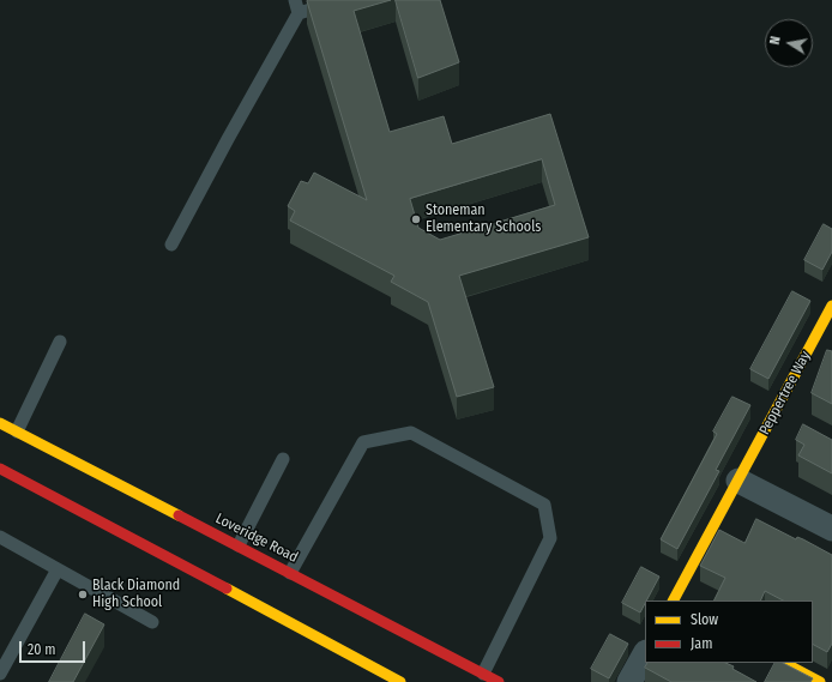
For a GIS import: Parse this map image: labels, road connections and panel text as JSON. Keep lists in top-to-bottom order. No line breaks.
{"streets":{"main road":["Peppertree Way","Loveridge Road"]},"places":["Stoneman Elementary Schools","Black Diamond High School"],"legend":["Slow","Jam"],"scale_bar":"20 m","north":"left"}
